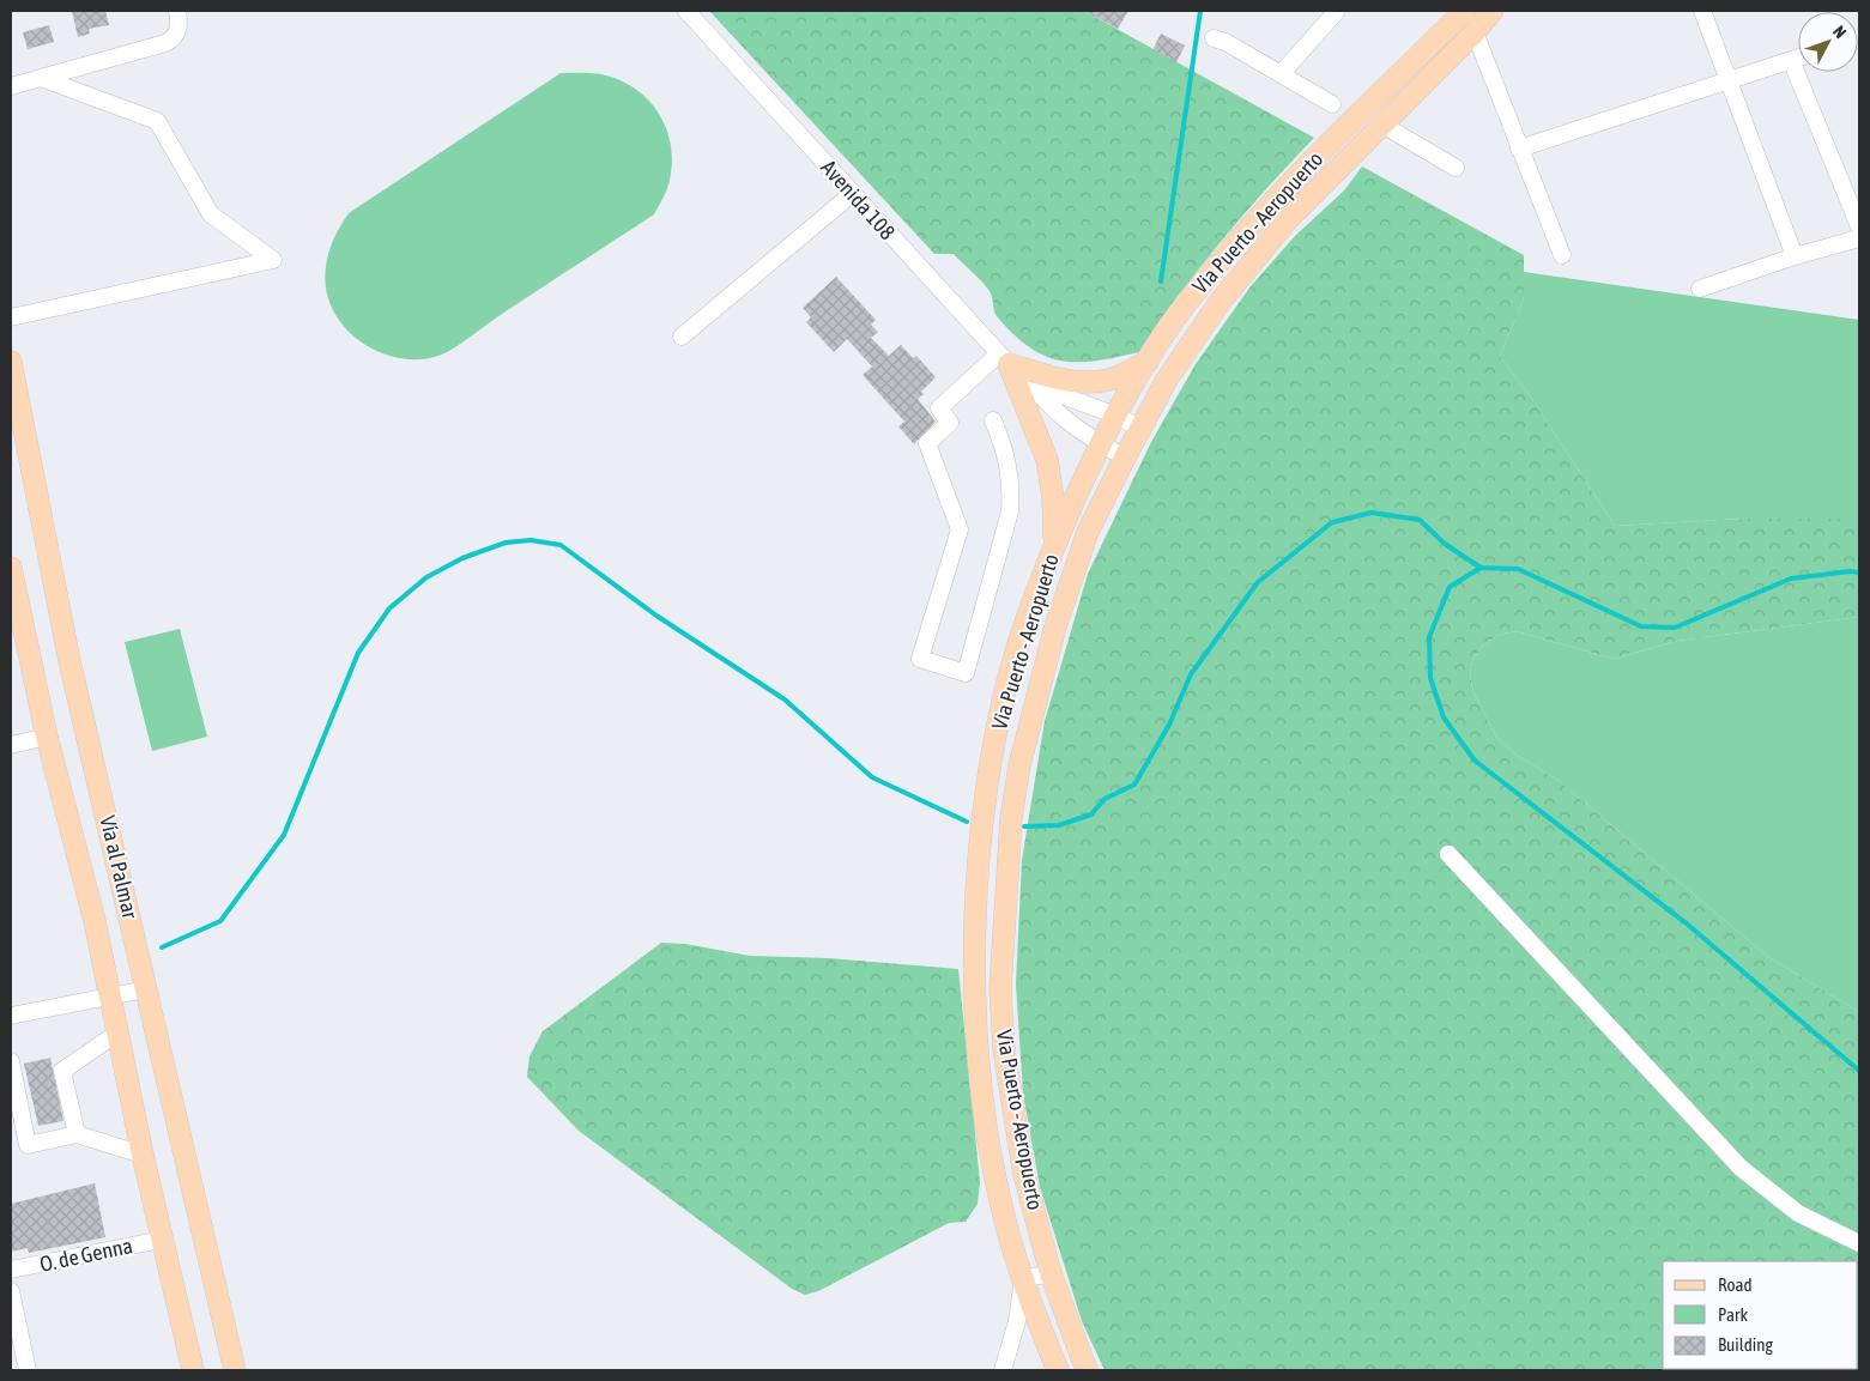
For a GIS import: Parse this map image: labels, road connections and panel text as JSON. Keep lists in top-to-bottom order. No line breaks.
{"streets":{"main road":["Via Puerto - Aeropuerto","Vía al Palmar"],"street":["Avenida 108","O. de Genna"]},"crossings":[["Avenida 108","Via Puerto - Aeropuerto"],["Vía al Palmar","O. de Genna"]],"legend":["Road","Park","Building"],"north":"top right"}
